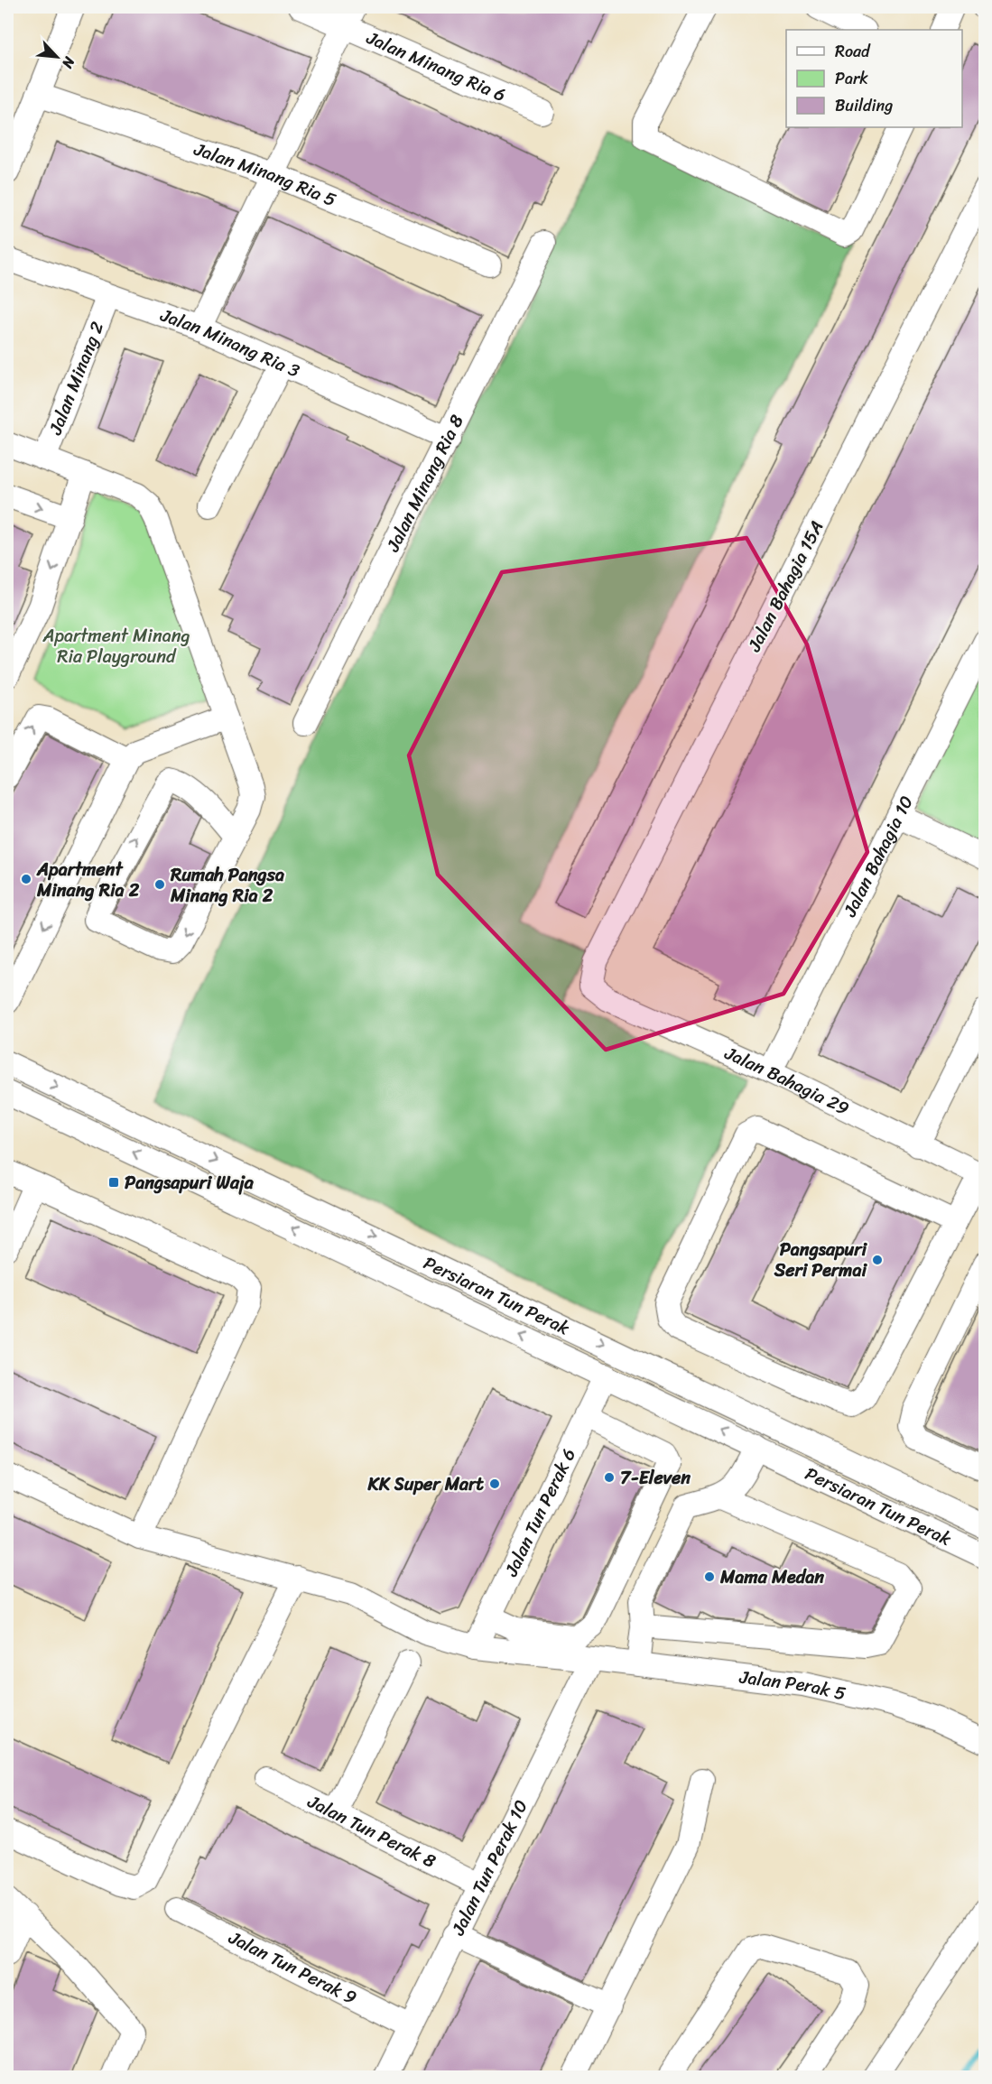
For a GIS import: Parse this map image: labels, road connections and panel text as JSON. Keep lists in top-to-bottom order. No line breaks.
{"streets":{"street":["Jalan Minang Ria 6","Jalan Minang Ria 5","Jalan Minang Ria 3","Jalan Minang 2","Jalan Minang Ria 8","Jalan Bahagia 15A","Jalan Bahagia 10","Jalan Bahagia 29","Persiaran Tun Perak","Jalan Tun Perak 6","Jalan Perak 5","Jalan Tun Perak 8","Jalan Tun Perak 10","Jalan Tun Perak 9"]},"crossings":[["Jalan Minang Ria 3","Jalan Minang 2"],["Jalan Minang Ria 3","Jalan Minang Ria 8"],["Jalan Bahagia 15A","Jalan Bahagia 29"],["Jalan Bahagia 10","Jalan Bahagia 29"],["Persiaran Tun Perak","Jalan Tun Perak 6"],["Jalan Tun Perak 6","Jalan Perak 5"],["Jalan Perak 5","Jalan Tun Perak 10"],["Jalan Tun Perak 8","Jalan Tun Perak 10"],["Jalan Tun Perak 10","Jalan Tun Perak 9"]],"parks":["Apartment Minang Ria Playground"],"places":{"other":["Apartment Minang Ria 2","Rumah Pangsa Minang Ria 2","Pangsapuri Seri Permai","7-Eleven","KK Super Mart","Mama Medan"],"transit":["Pangsapuri Waja"]},"legend":["Road","Park","Building"],"north":"bottom right"}
